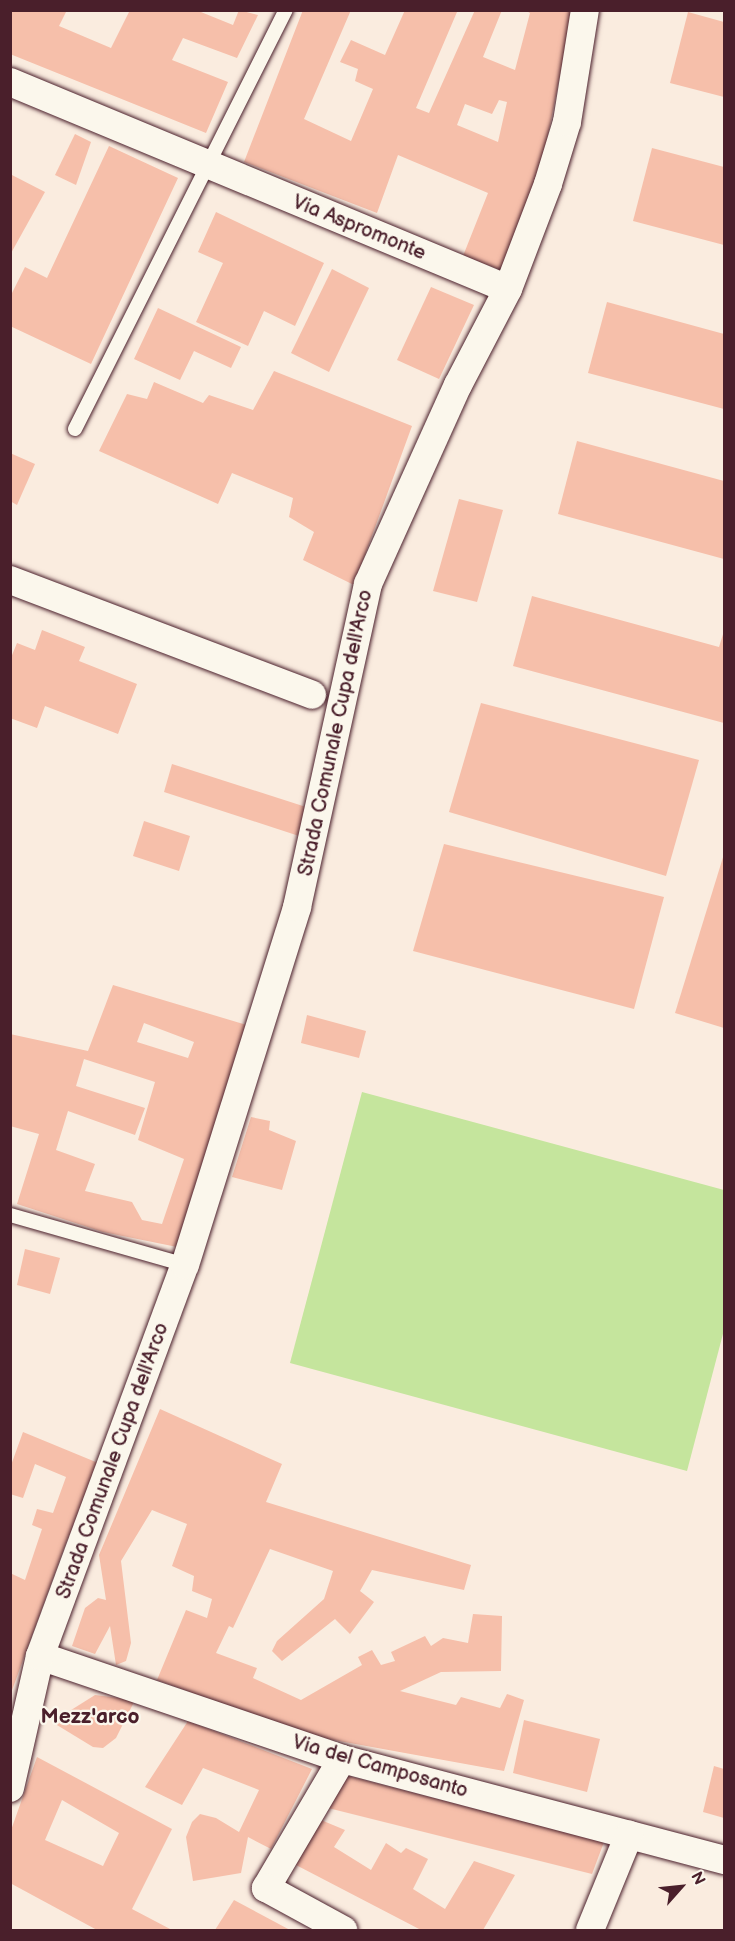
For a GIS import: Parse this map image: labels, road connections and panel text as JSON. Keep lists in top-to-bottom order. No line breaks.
{"streets":{"street":["Via Aspromonte","Strada Comunale Cupa dell'Arco","Via del Camposanto"]},"crossings":[["Via Aspromonte","Strada Comunale Cupa dell'Arco"],["Strada Comunale Cupa dell'Arco","Via del Camposanto"]],"districts":["Mezz'arco"],"north":"top right"}
